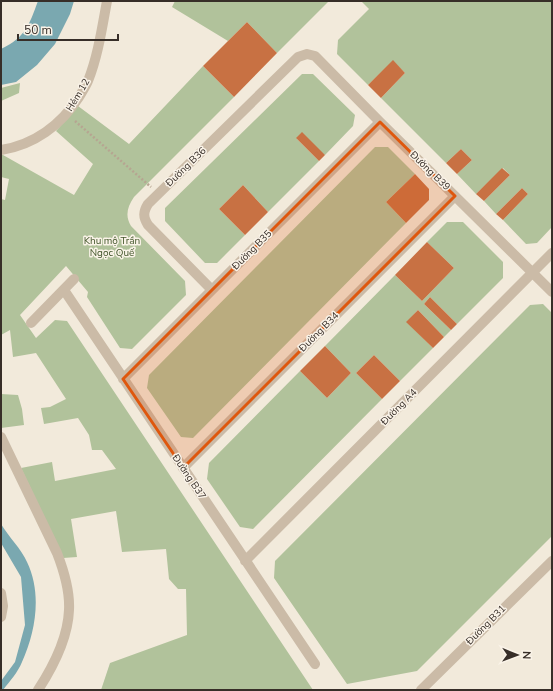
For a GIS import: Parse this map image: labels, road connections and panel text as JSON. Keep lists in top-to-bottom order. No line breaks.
{"streets":{"street":["Hẻm 12","Đường B36","Đường B39","Đường B35","Đường B34","Đường A4","Đường B37","Đường B31"]},"crossings":[["Đường B36","Đường B39"],["Đường B36","Đường B35"],["Đường B39","Đường B35"],["Đường B39","Đường B34"],["Đường B39","Đường A4"],["Đường B35","Đường B37"],["Đường B34","Đường B37"],["Đường A4","Đường B37"]],"parks":["Khu mộ Trần Ngọc Quế"],"scale_bar":"50 m","north":"right"}
